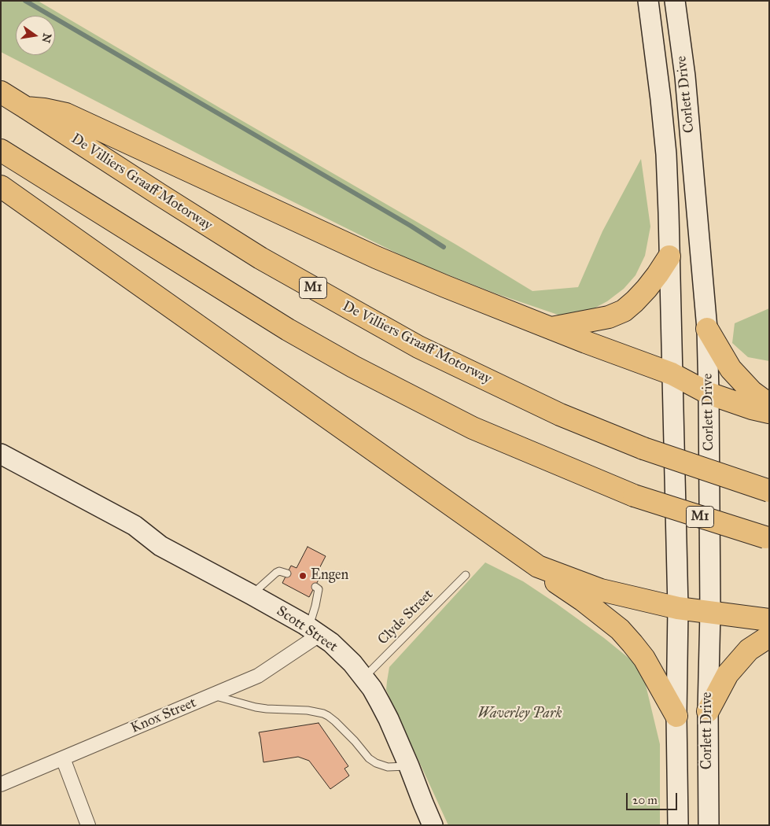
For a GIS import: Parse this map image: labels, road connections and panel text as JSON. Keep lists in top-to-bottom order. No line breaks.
{"streets":{"highway":["De Villiers Graaff Motorway","M1"],"main road":["Corlett Drive","Scott Street"],"street":["Knox Street"],"lane":["Clyde Street"]},"crossings":[["Clyde Street","Scott Street"],["Scott Street","Knox Street"]],"parks":["Waverley Park"],"places":["Engen"],"scale_bar":"20 m","north":"right"}
